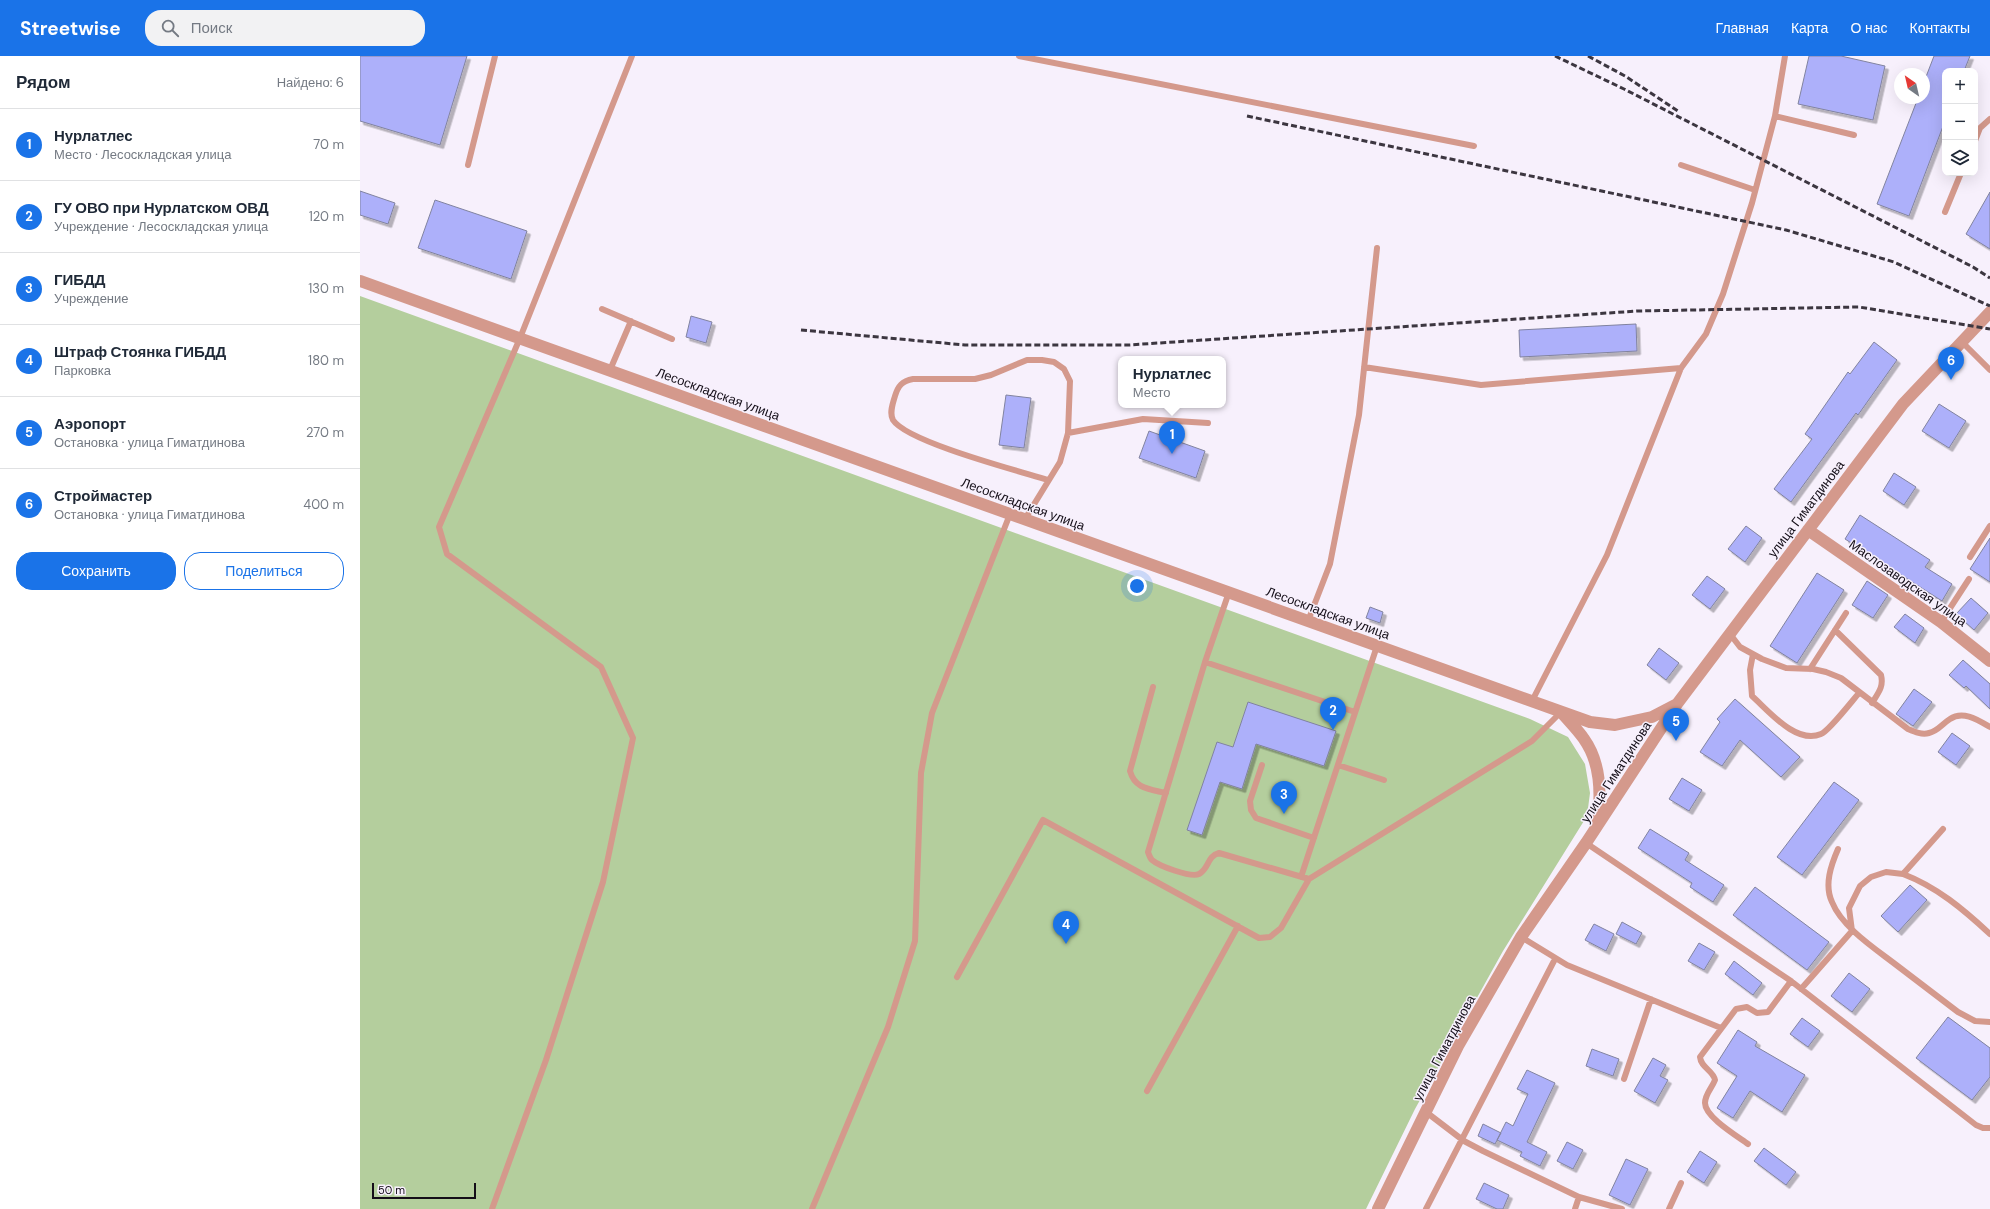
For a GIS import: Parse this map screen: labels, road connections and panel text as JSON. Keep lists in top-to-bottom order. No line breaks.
{"streets":{"street":["Лесоскладская улица","улица Гиматдинова","Маслозаводская улица"]},"crossings":[["Лесоскладская улица","улица Гиматдинова"],["улица Гиматдинова","Маслозаводская улица"]],"scale_bar":"50 m","north":"top left","page":{"header":"Streetwise","search":"Поиск","nav":["Главная","Карта","О нас","Контакты"],"heading":["Рядом","Найдено: 6"],"map_buttons":["+","−"],"list":[{"mark":"1","name":"Нурлатлес","note":"Место · Лесоскладская улица","value":"70 m"},{"mark":"2","name":"ГУ ОВО при Нурлатском ОВД","note":"Учреждение · Лесоскладская улица","value":"120 m"},{"mark":"3","name":"ГИБДД","note":"Учреждение","value":"130 m"},{"mark":"4","name":"Штраф Стоянка ГИБДД","note":"Парковка","value":"180 m"},{"mark":"5","name":"Аэропорт","note":"Остановка · улица Гиматдинова","value":"270 m"},{"mark":"6","name":"Строймастер","note":"Остановка · улица Гиматдинова","value":"400 m"}],"pins":["6","1","2","5","3","4"],"popup":["Нурлатлес","Место"],"buttons":["Сохранить","Поделиться"],"scale":"50 m"}}
